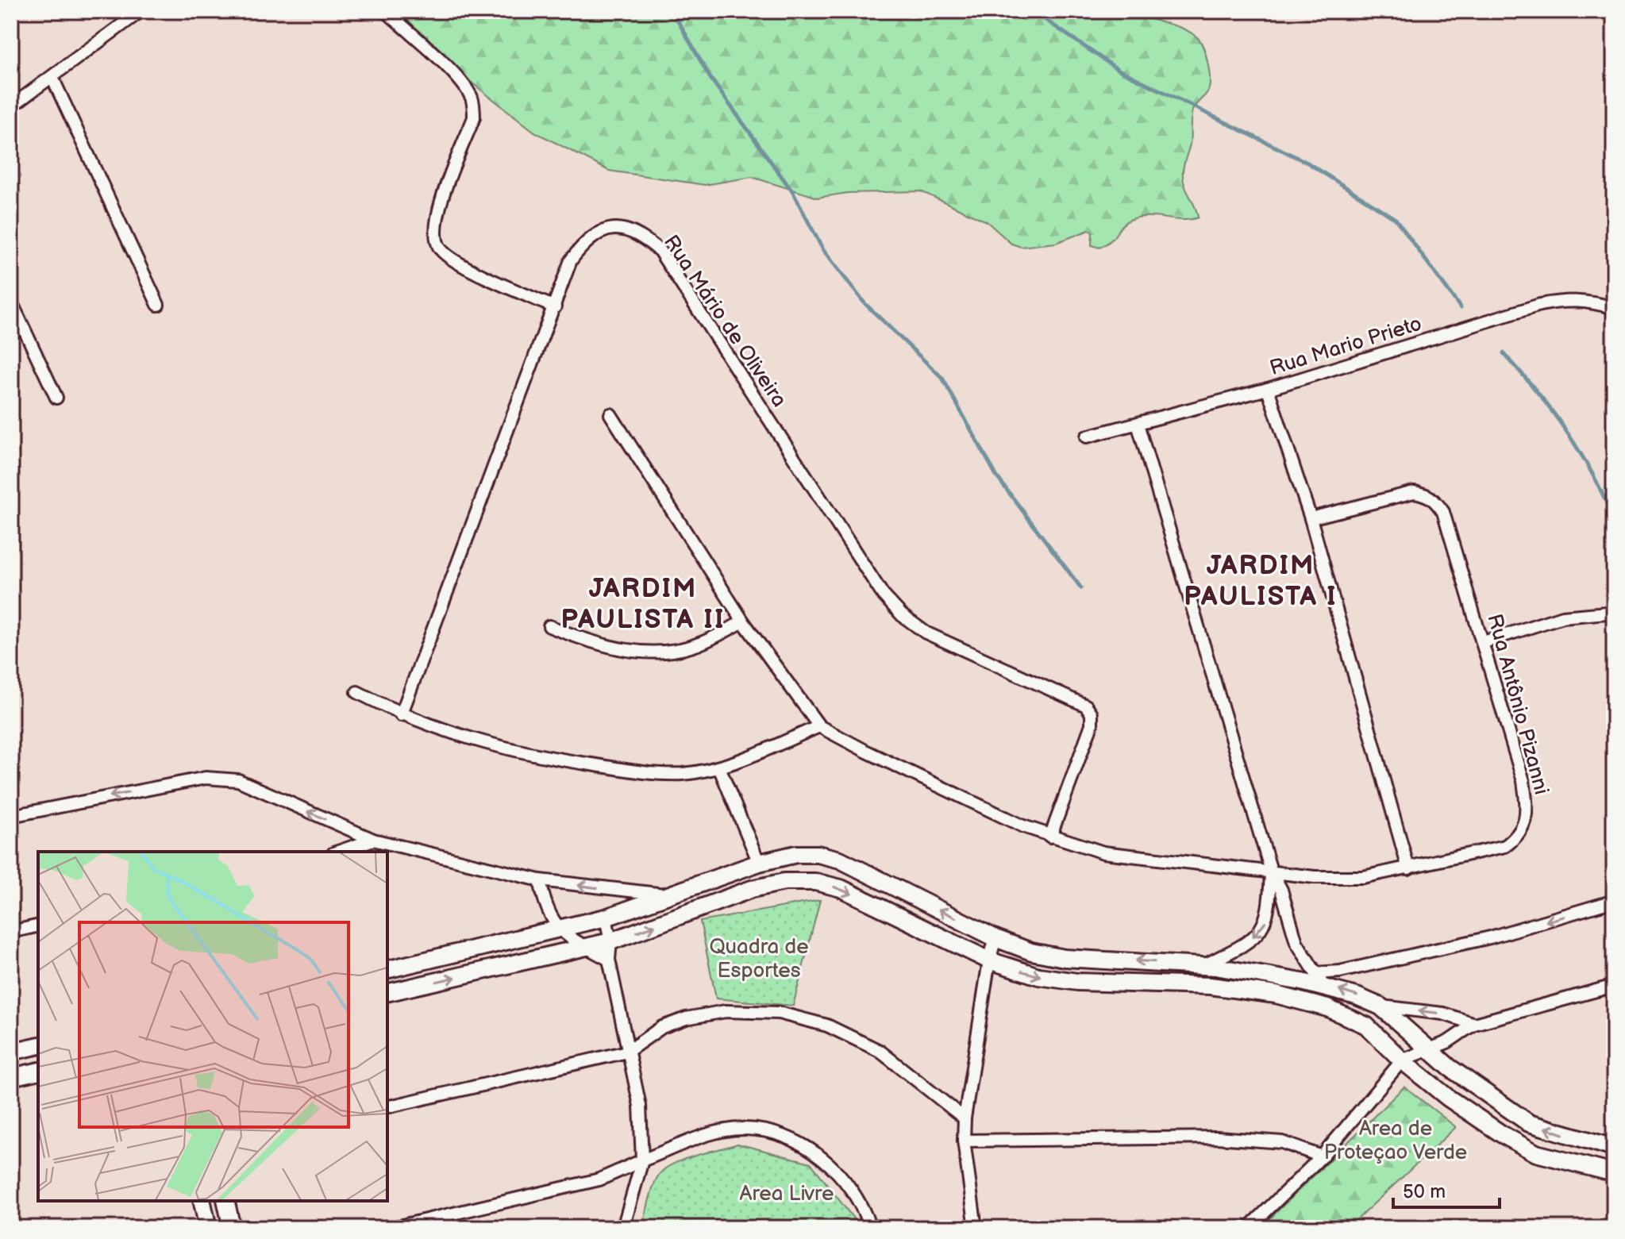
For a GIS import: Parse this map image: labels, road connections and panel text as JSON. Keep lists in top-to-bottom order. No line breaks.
{"streets":{"street":["Rua Mário de Oliveira","Rua Mario Prieto","Rua Antônio Pizanni"]},"crossings":[["Rua Mário de Oliveira","Rua Antônio Pizanni"]],"districts":["JARDIM PAULISTA I","JARDIM PAULISTA II"],"parks":["Quadra de Esportes","Area de Proteçao Verde","Area Livre"],"scale_bar":"50 m"}
